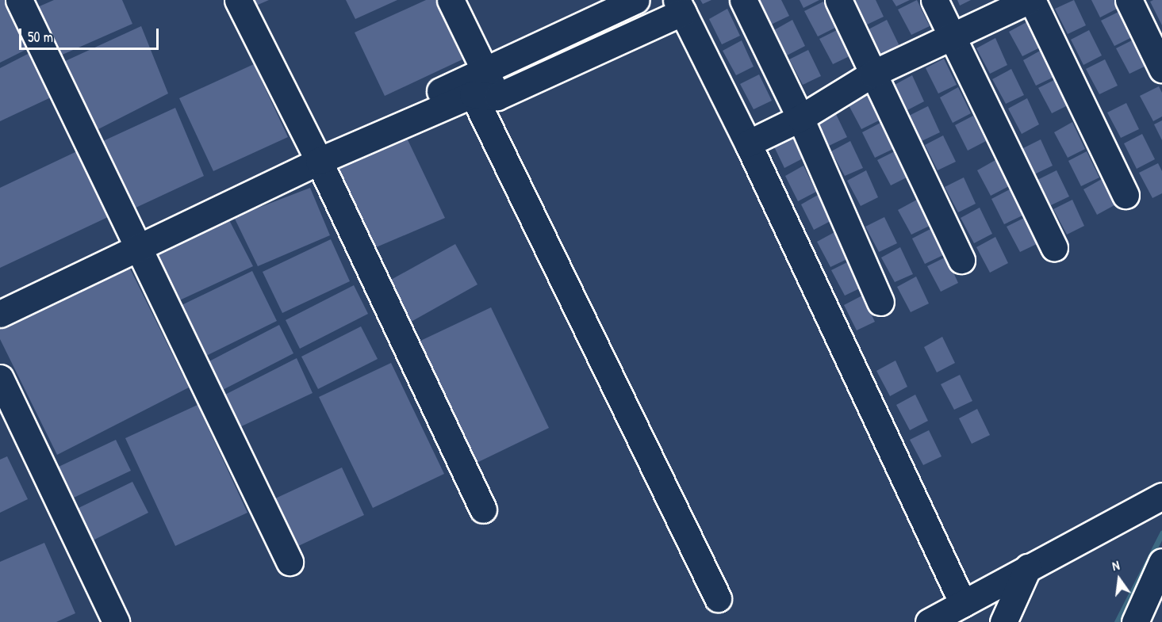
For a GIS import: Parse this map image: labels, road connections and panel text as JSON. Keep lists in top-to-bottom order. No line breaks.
{"scale_bar":"50 m","north":"top"}
